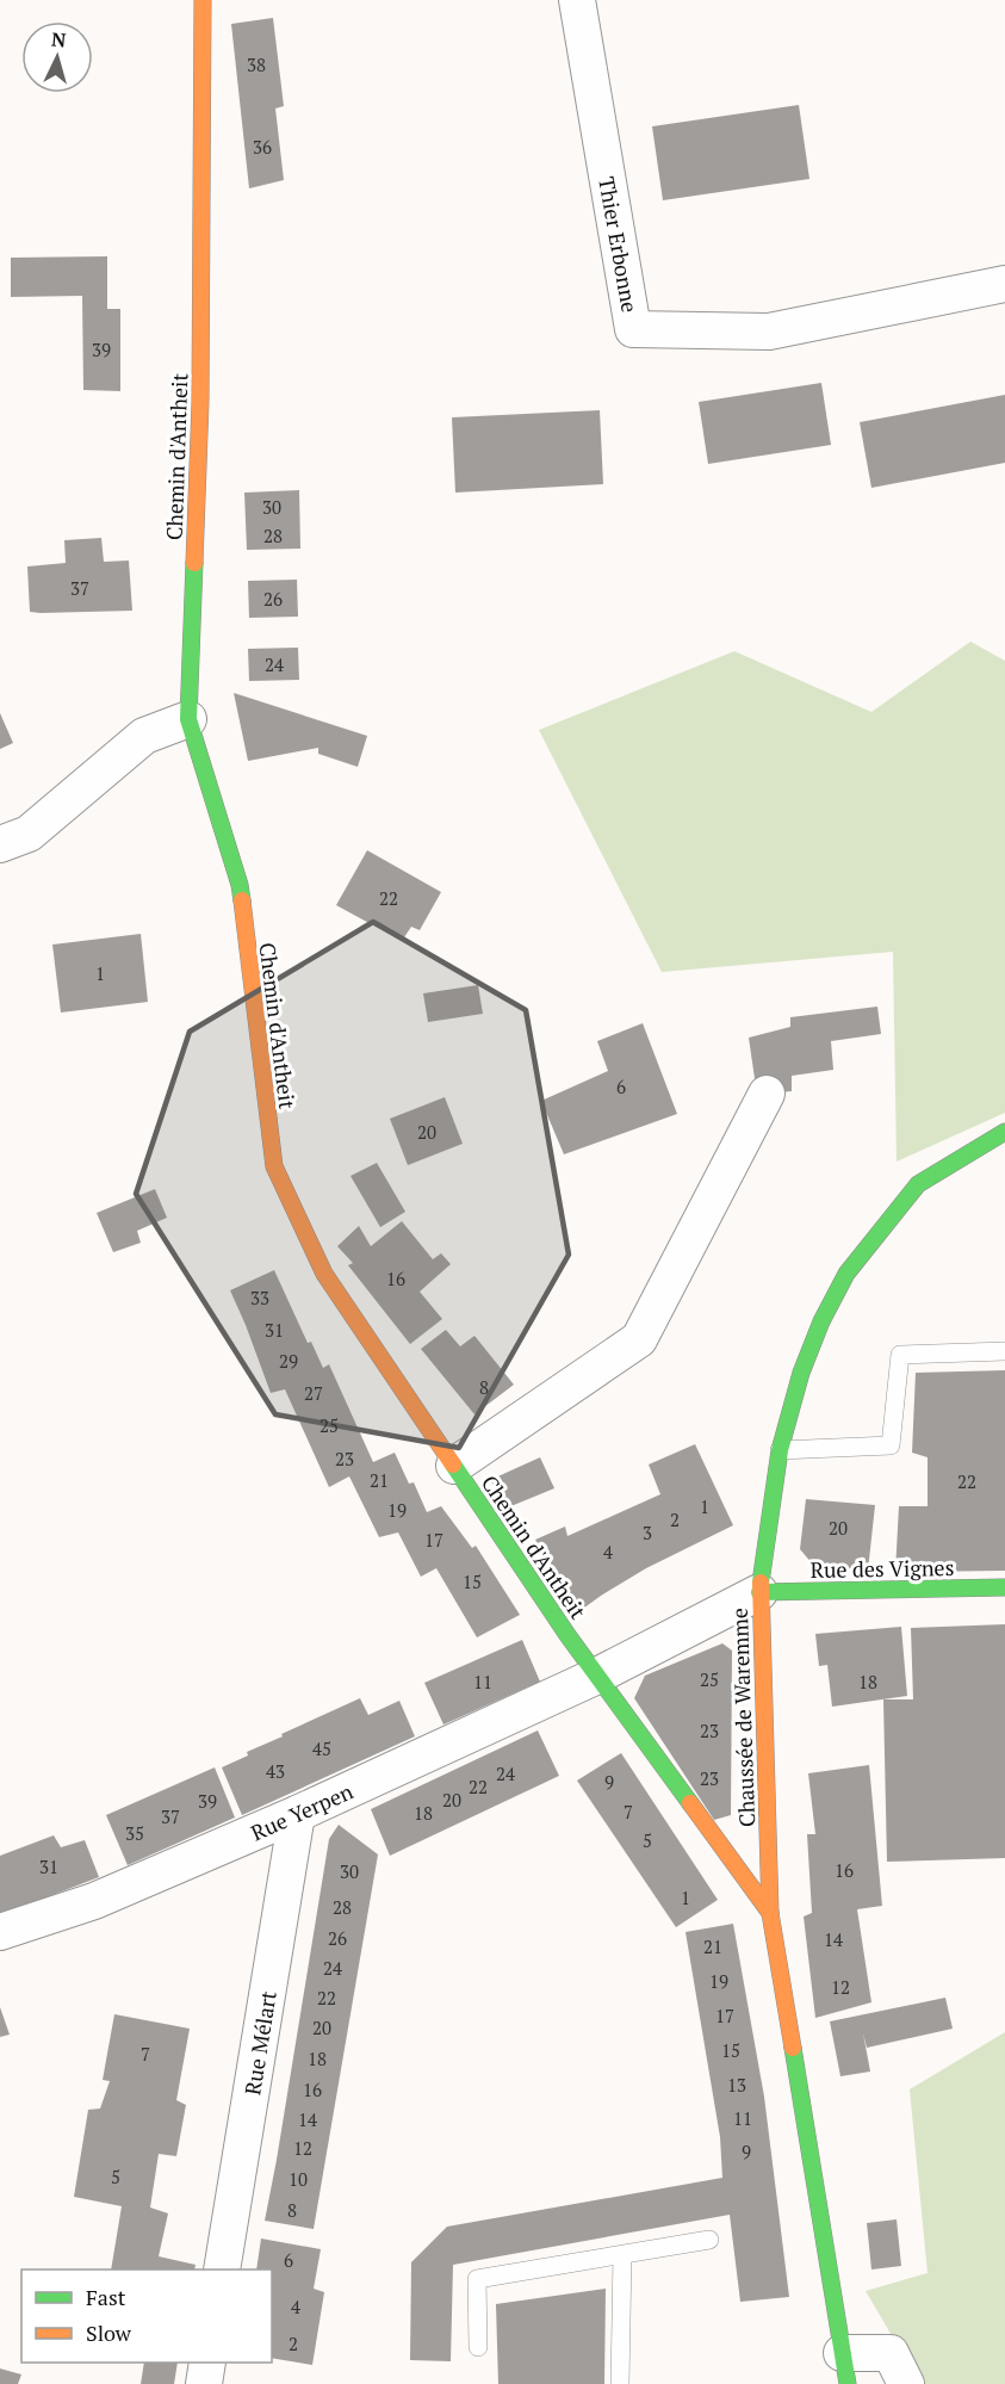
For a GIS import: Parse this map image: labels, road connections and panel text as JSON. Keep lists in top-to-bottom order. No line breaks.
{"streets":{"street":["Thier Erbonne","Chemin d'Antheit","Rue des Vignes","Chaussée de Waremme","Rue Yerpen","Rue Mélart"]},"crossings":[["Chemin d'Antheit","Chaussée de Waremme"],["Chemin d'Antheit","Rue Yerpen"],["Rue des Vignes","Chaussée de Waremme"],["Rue des Vignes","Rue Yerpen"],["Chaussée de Waremme","Rue Yerpen"],["Rue Yerpen","Rue Mélart"]],"house_numbers":["38","36","39","30","28","37","26","24","22","1","6","20","16","33","31","29","8","27","25","23","21","22","1","19","2","20","3","17","4","15","25","11","18","23","45","43","24","23","9","22","20","39","7","18","37","35","5","31","16","30","1","28","26","14","21","24","19","12","22","17","20","15","7","18","13","16","11","14","12","9","5","10","8","6","4","2"],"legend":["Fast","Slow"],"north":"top"}
